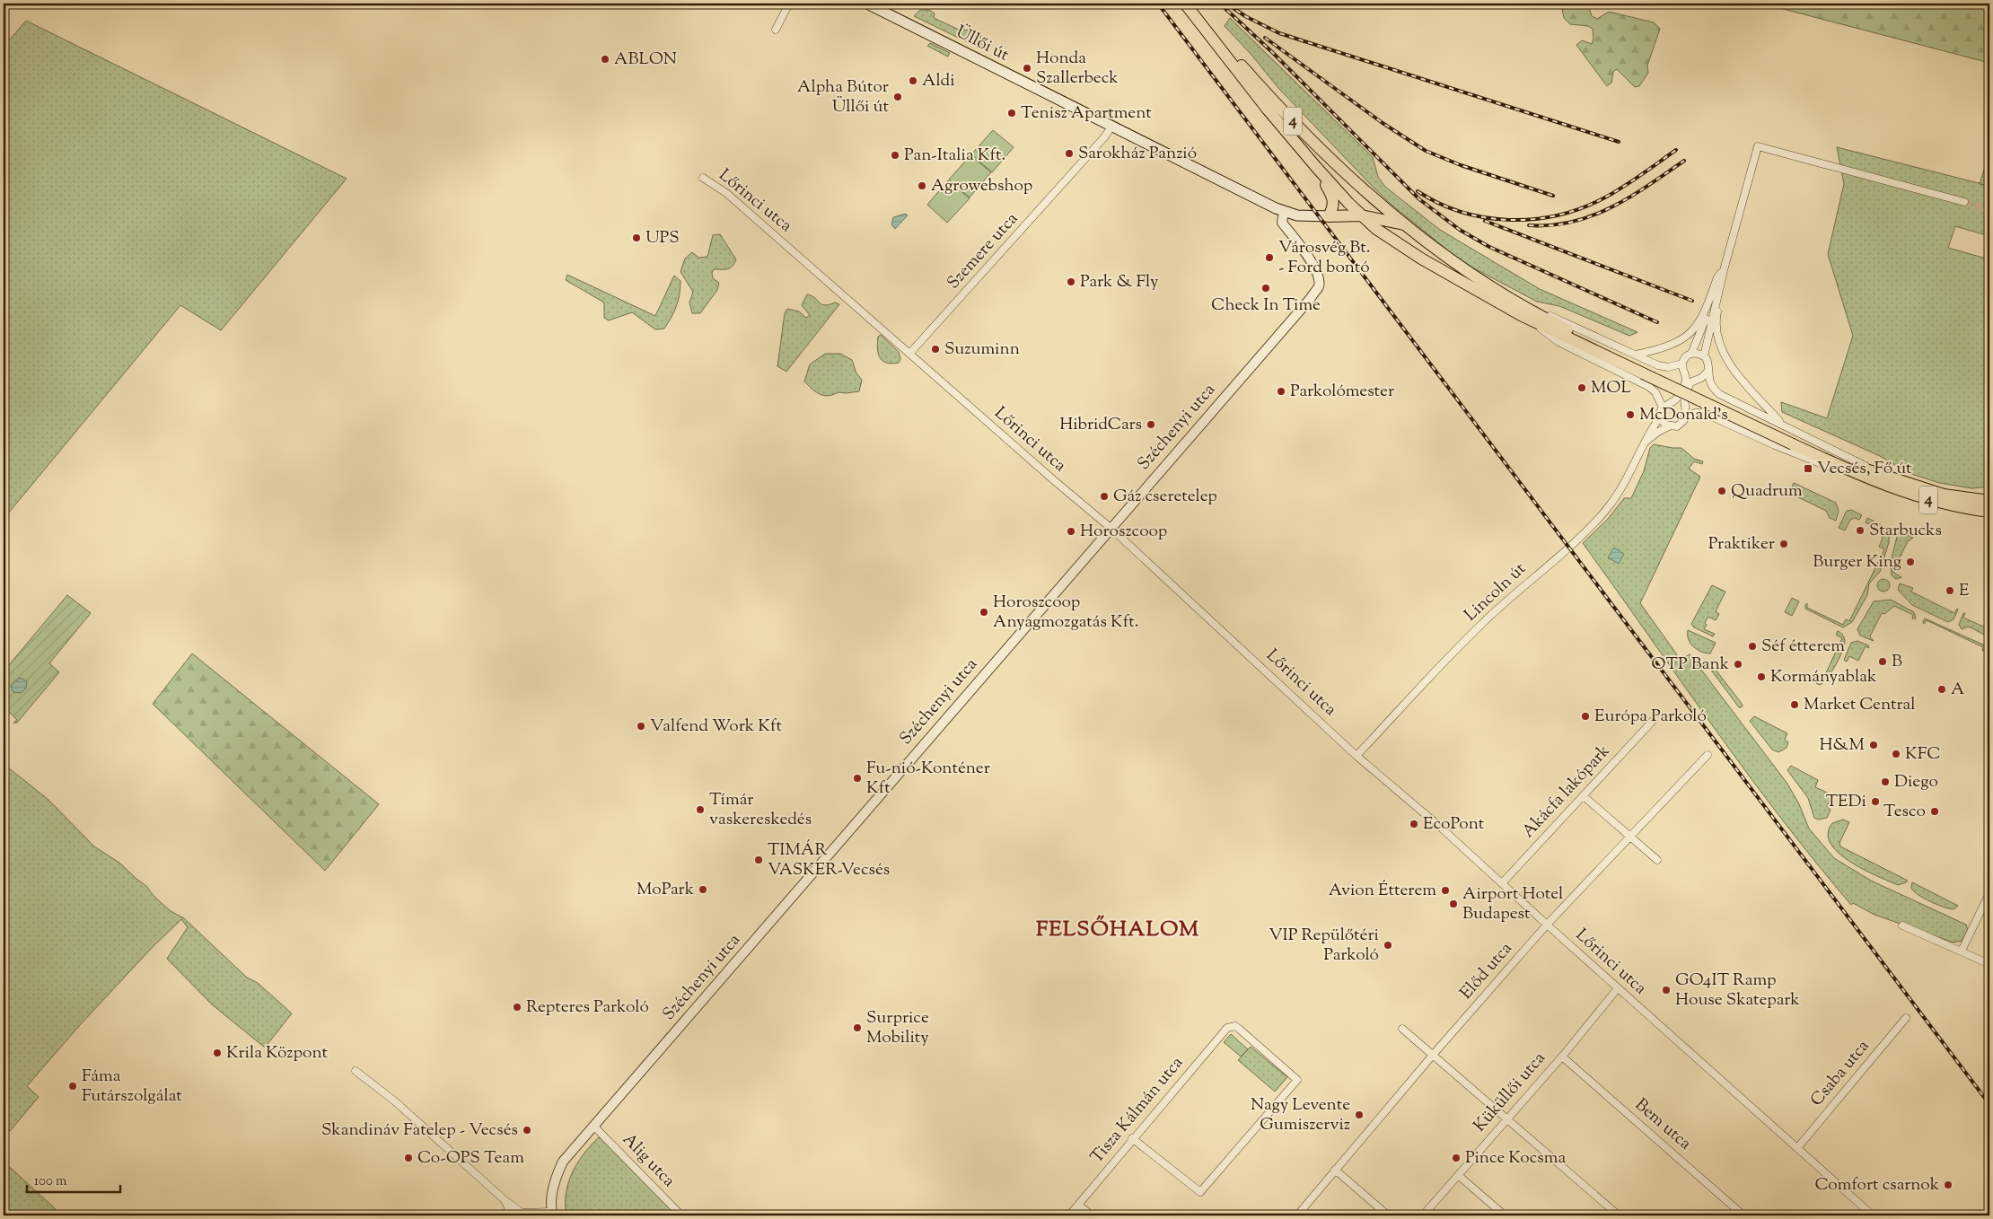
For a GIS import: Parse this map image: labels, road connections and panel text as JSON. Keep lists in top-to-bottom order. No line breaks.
{"streets":{"main road":["Üllői út","4"],"street":["Lőrinci utca","Szemere utca","Széchenyi utca","Lincoln út","Akácfa lakópark","Előd utca","Csaba utca","Küküllői utca","Tisza Kálmán utca","Bem utca","Alig utca"]},"crossings":[["Üllői út","Szemere utca"],["Üllői út","Széchenyi utca"],["Lőrinci utca","Szemere utca"],["Lőrinci utca","Széchenyi utca"],["Lőrinci utca","Lincoln út"],["Lőrinci utca","Akácfa lakópark"],["Lőrinci utca","Előd utca"],["Lőrinci utca","Csaba utca"],["Lőrinci utca","Küküllői utca"],["Széchenyi utca","Alig utca"],["Küküllői utca","Bem utca"]],"districts":["FELSŐHALOM"],"places":{"other":["ABLON","Honda Szallerbeck","Aldi","Alpha Bútor Üllői út","Tenisz Apartment","Sarokház Panzió","Pan-Italia Kft.","Agrowebshop","UPS","Városvég Bt. - Ford bontó","Park & Fly","Check In Time","Suzuminn","MOL","Parkolómester","McDonald's","HibridCars","Quadrum","Gáz cseretelep","Starbucks","Horoszcoop","Praktiker","Burger King","E","Horoszcoop Anyagmozgatás Kft.","Séf étterem","B","OTP Bank","Kormányablak","A","Market Central","Európa Parkoló","Valfend Work Kft","H&M","KFC","Fu-nió-Konténer Kft","Diego","TEDi","Tímár vaskereskedés","Tesco","EcoPont","TIMÁR VASKER-Vecsés","MoPark","Avion Étterem","Airport Hotel Budapest","VIP Repülőtéri Parkoló","GO4IT Ramp House Skatepark","Repteres Parkoló","Surprice Mobility","Krila Központ","Fáma Futárszolgálat","Nagy Levente Gumiszerviz","Skandináv Fatelep - Vecsés","Co-OPS Team","Pince Kocsma","Comfort csarnok"],"transit":["Vecsés, Fő út"]},"scale_bar":"100 m"}
